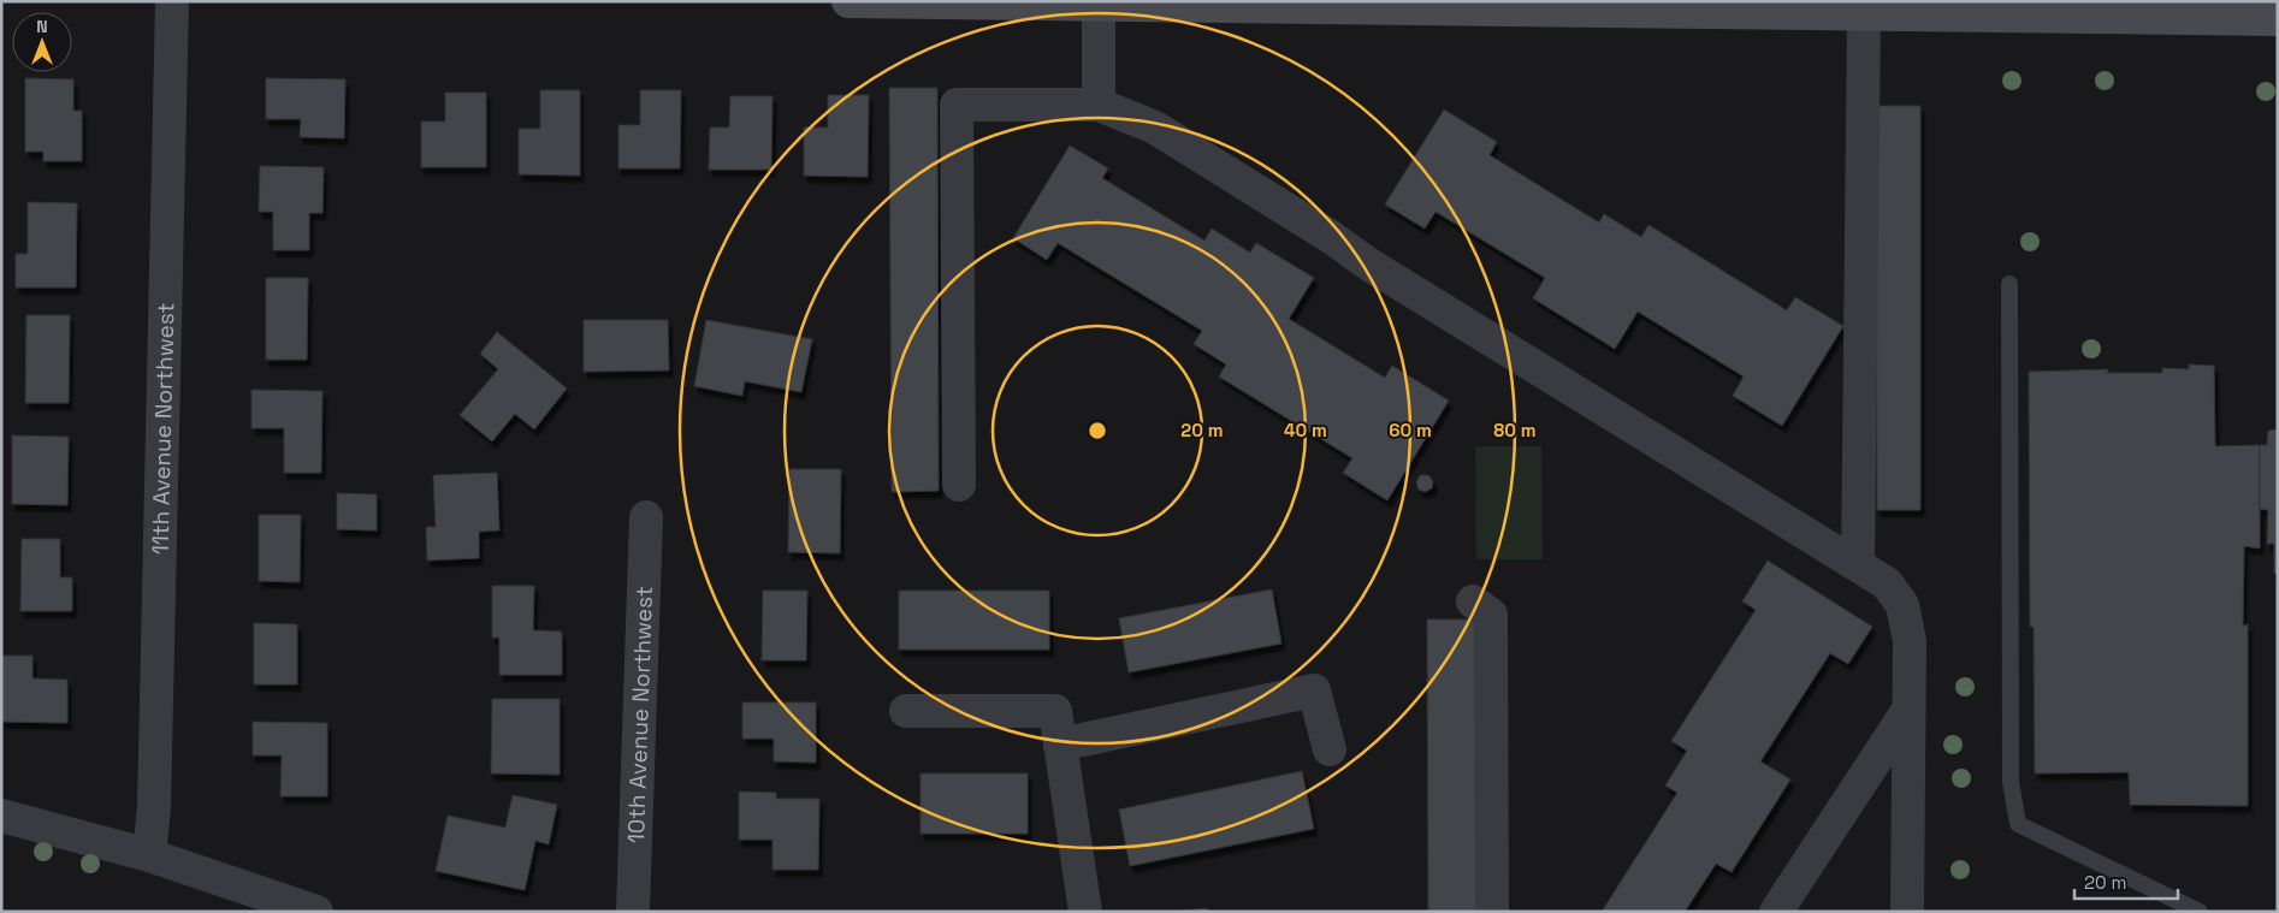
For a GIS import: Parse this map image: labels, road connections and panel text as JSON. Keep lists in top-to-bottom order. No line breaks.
{"streets":{"street":["11th Avenue Northwest","10th Avenue Northwest"]},"scale_bar":"20 m","north":"top","rings":["20 m","40 m","60 m","80 m"]}
